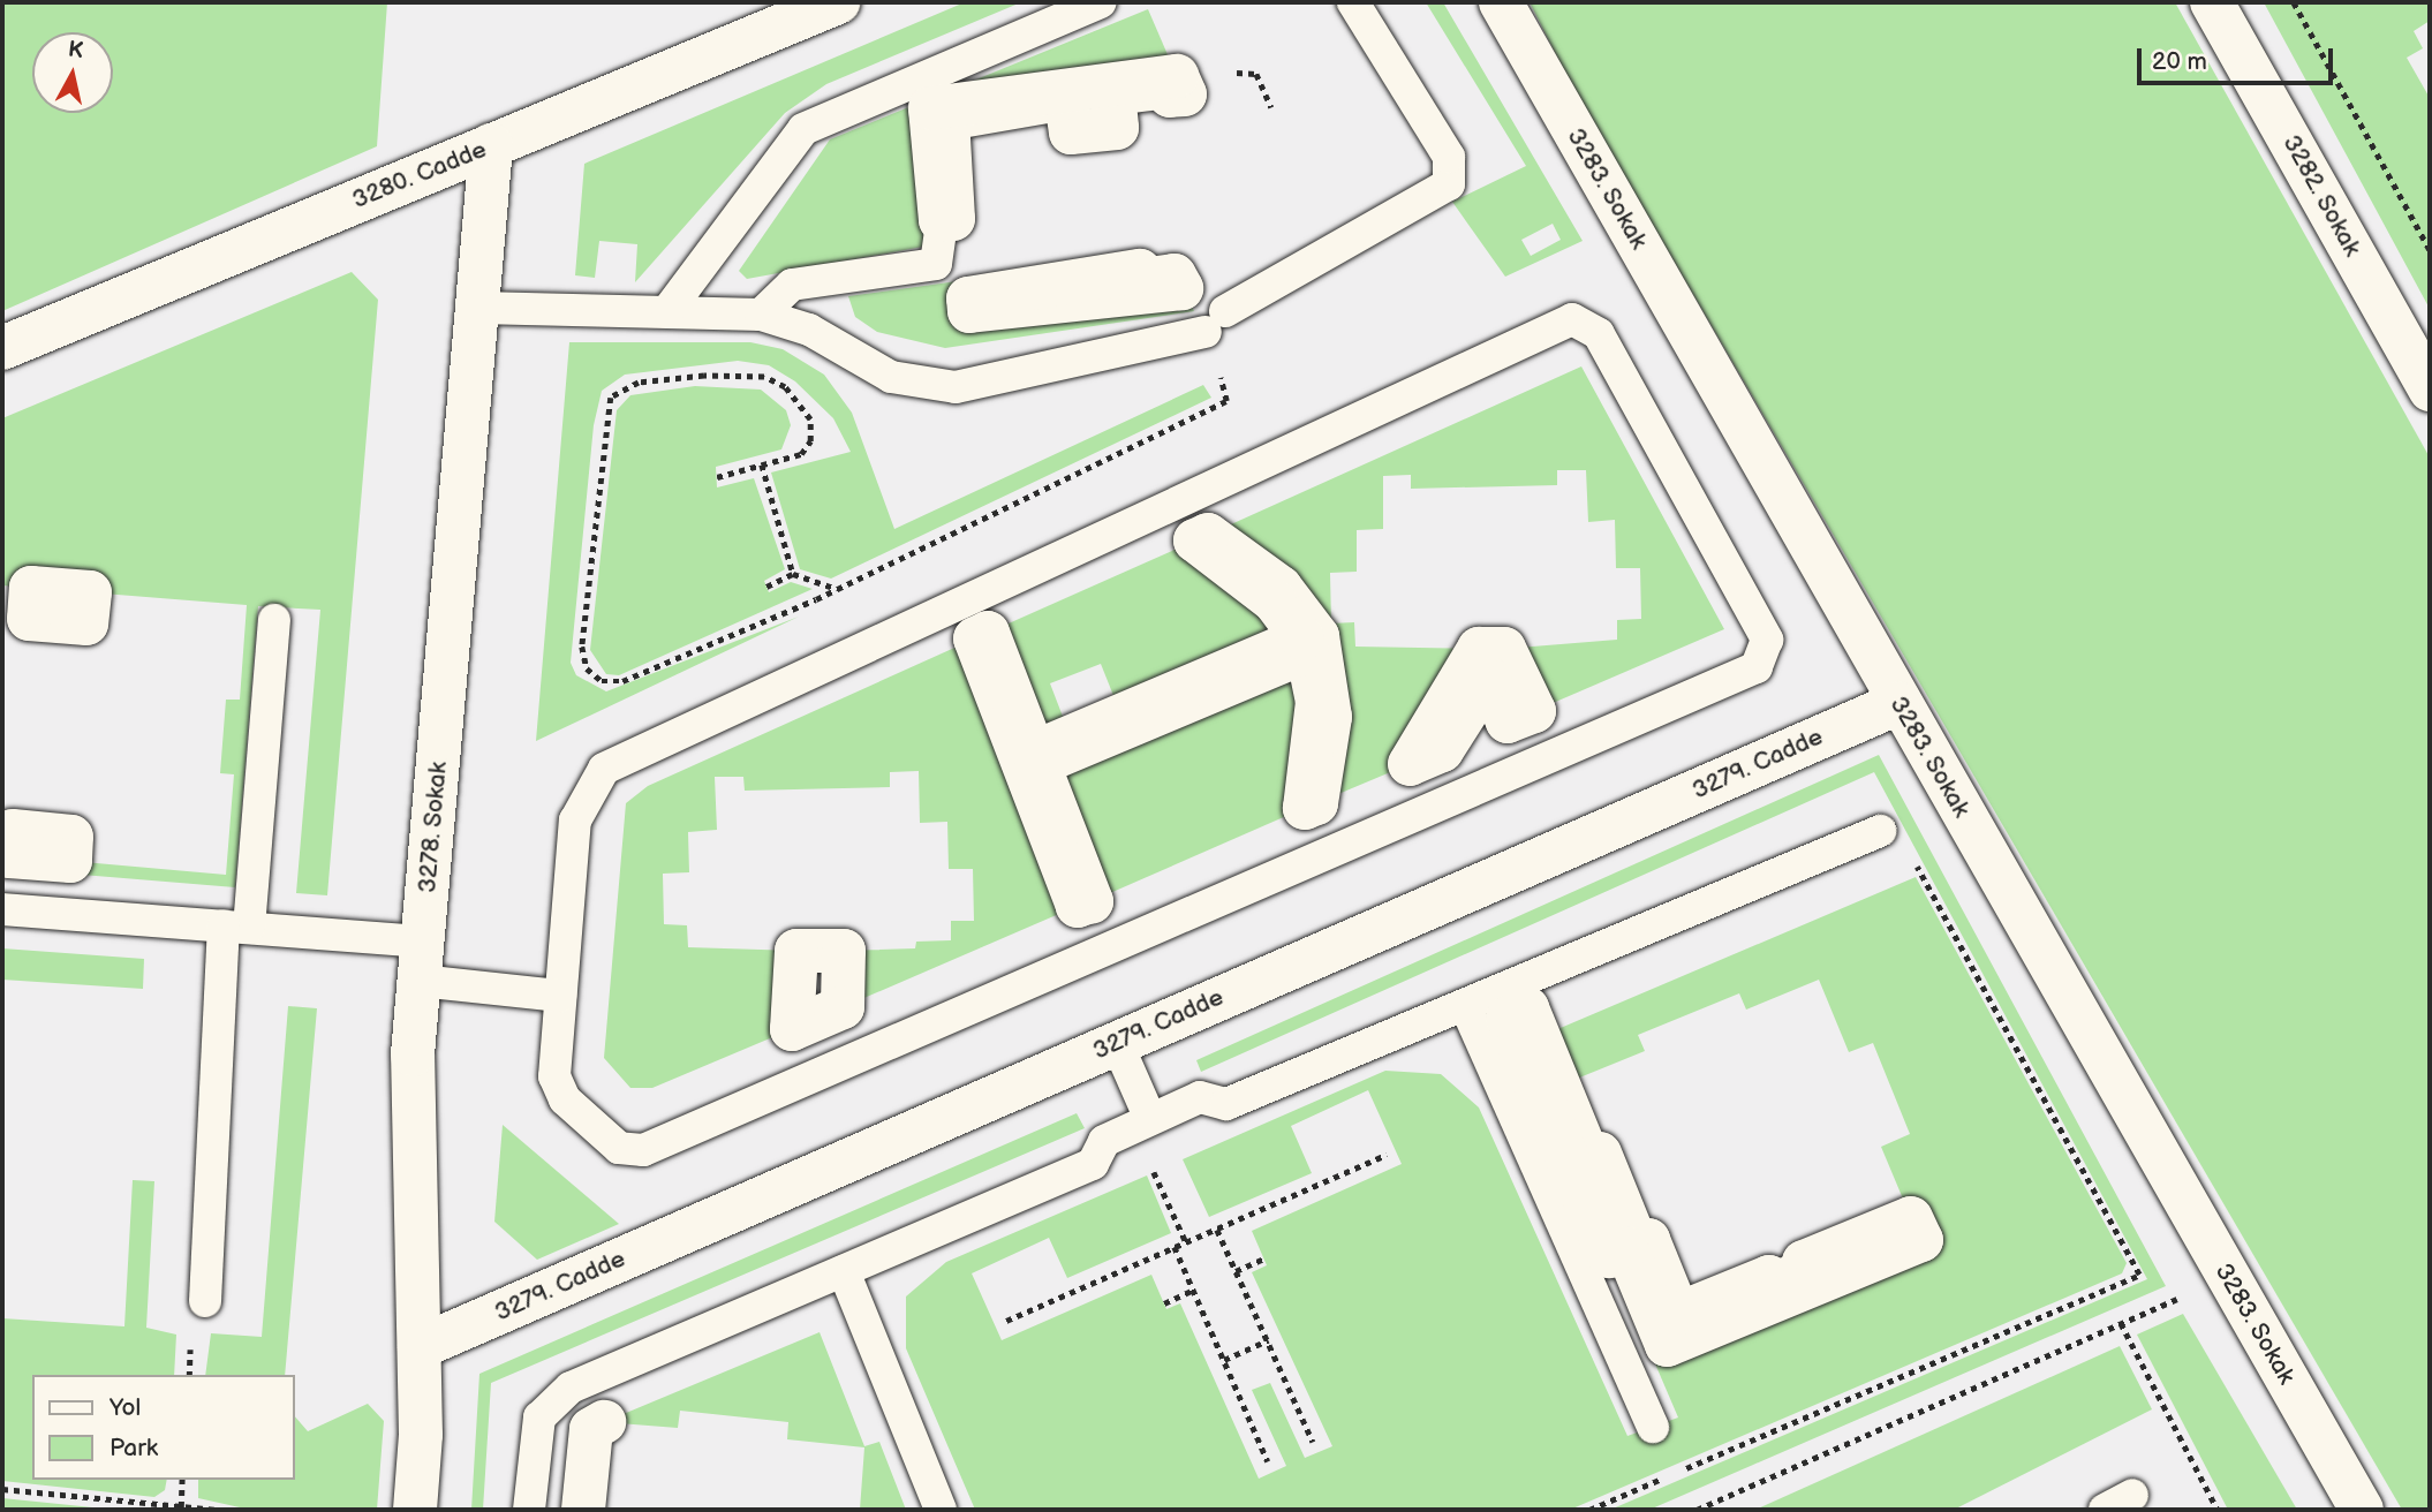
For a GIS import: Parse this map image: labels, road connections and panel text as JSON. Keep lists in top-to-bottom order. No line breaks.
{"streets":{"street":["3280. Cadde","3283. Sokak","3282. Sokak","3279. Cadde","3278. Sokak"]},"crossings":[["3280. Cadde","3278. Sokak"],["3283. Sokak","3279. Cadde"],["3279. Cadde","3278. Sokak"]],"legend":["Yol","Park"],"scale_bar":"20 m","north":"top"}
